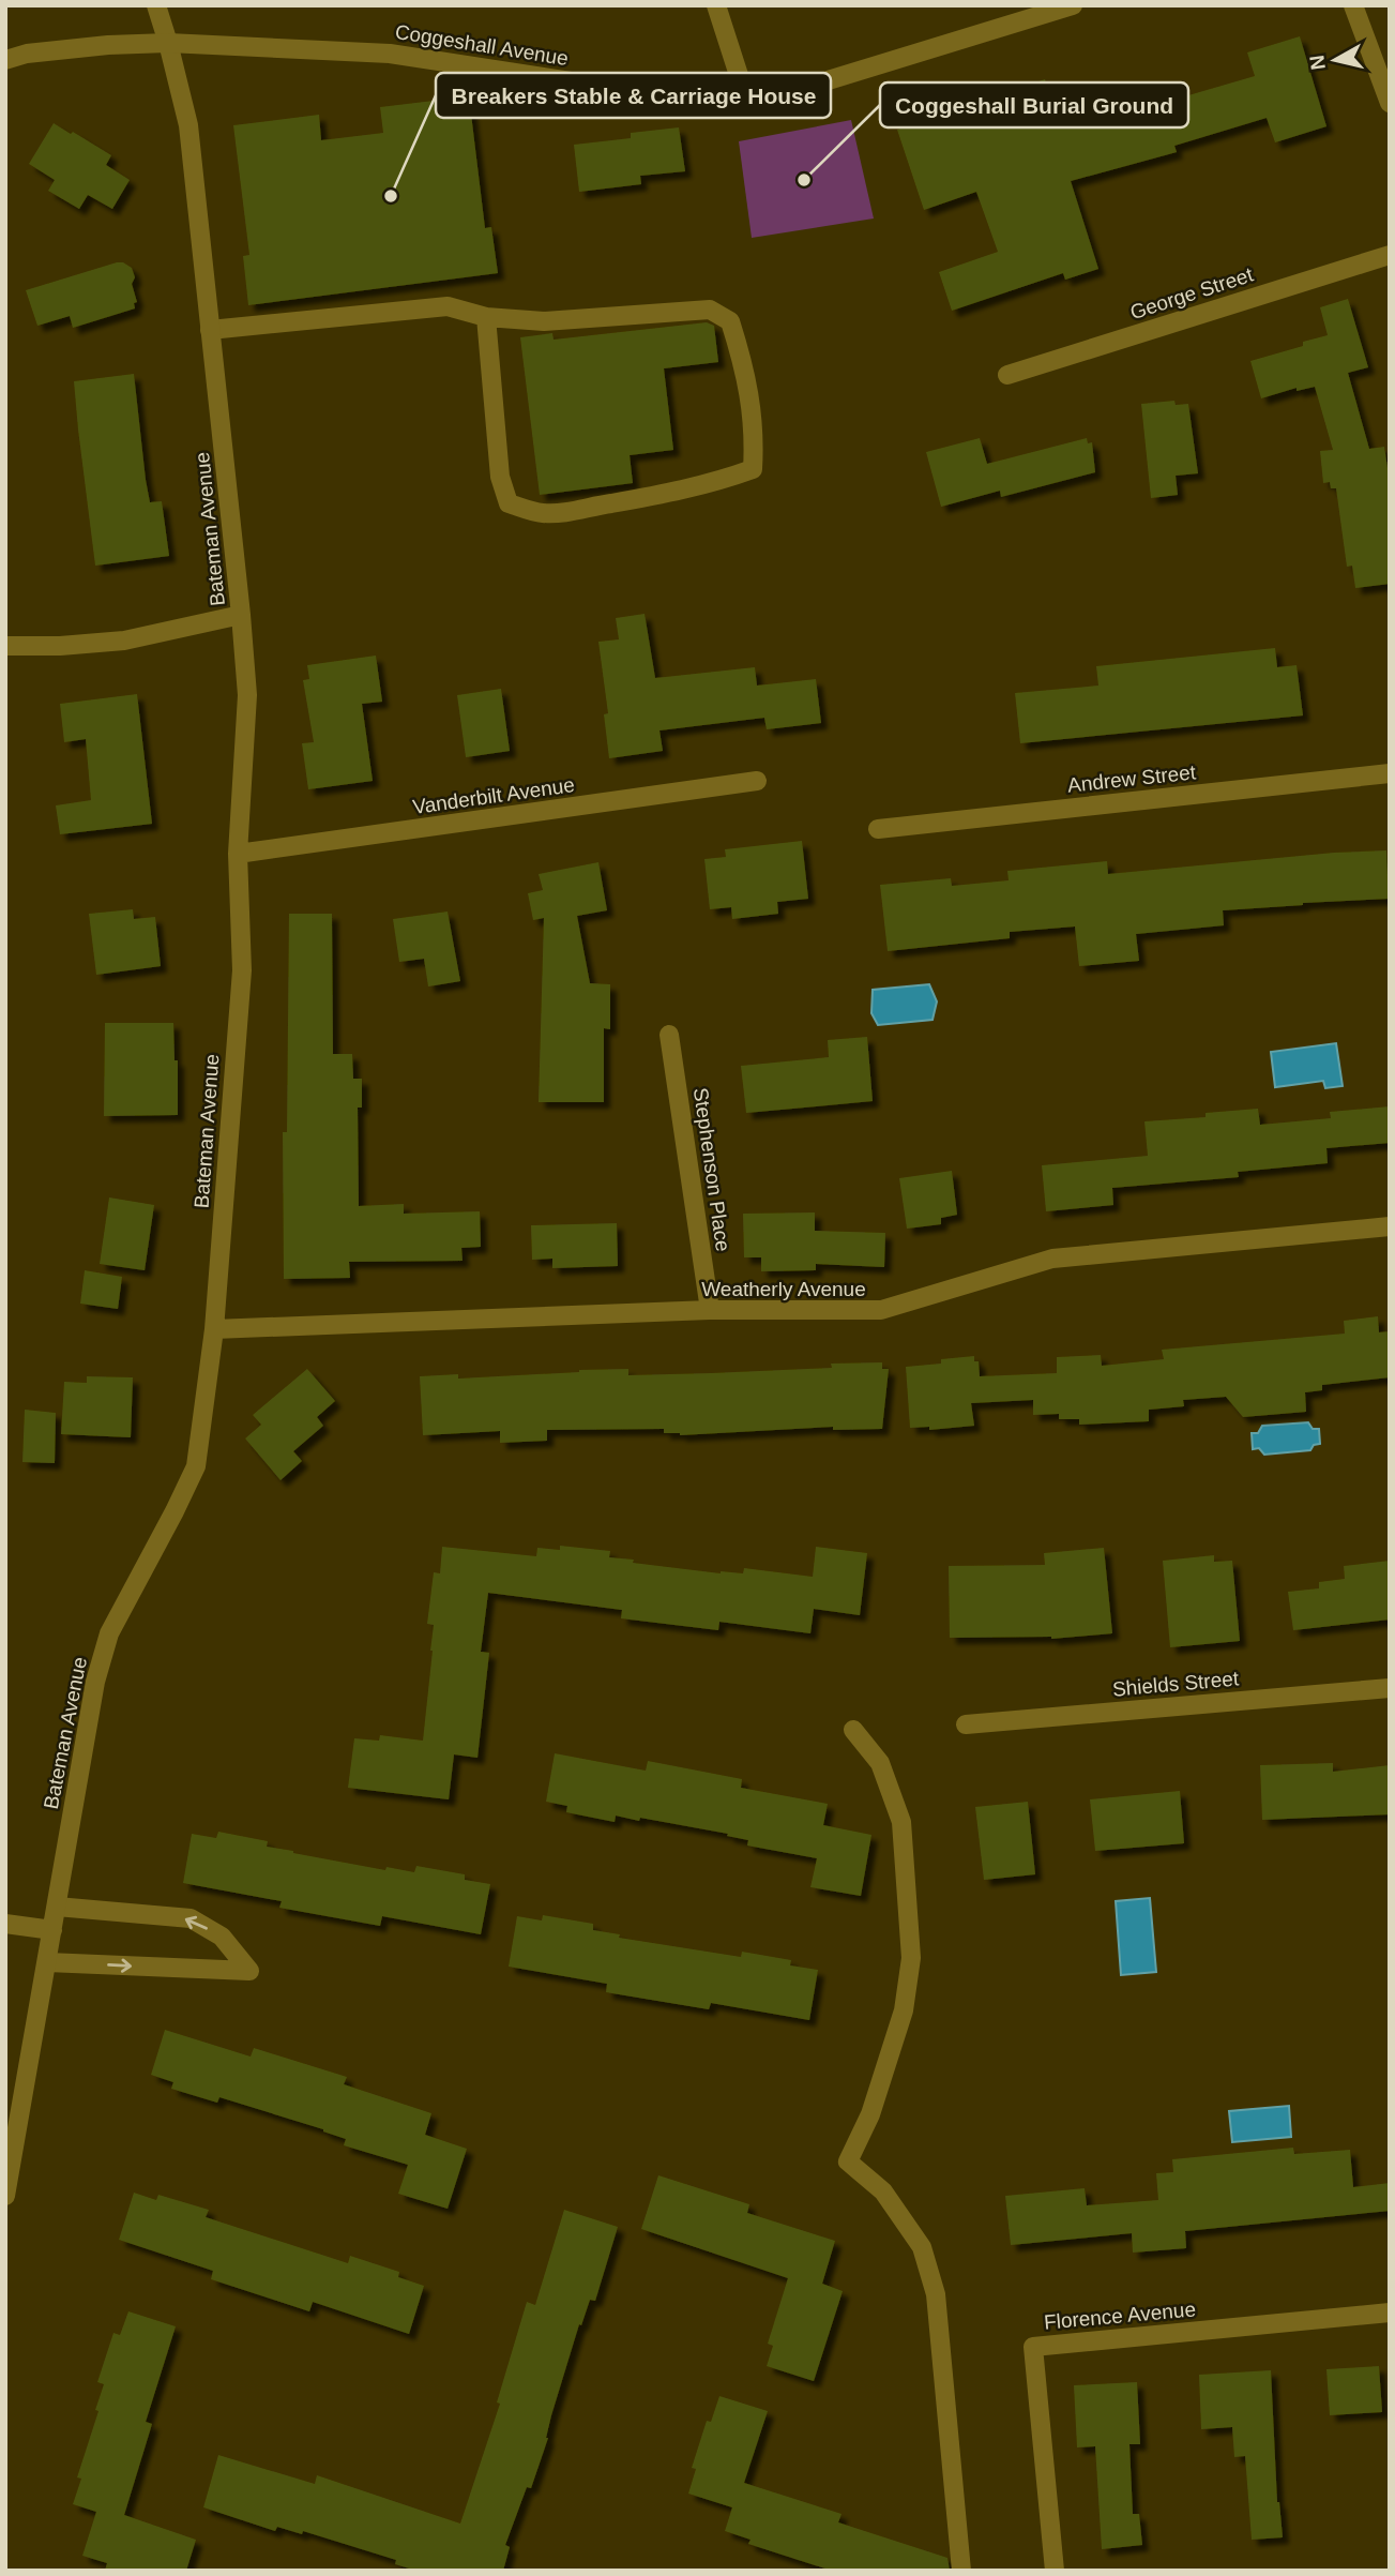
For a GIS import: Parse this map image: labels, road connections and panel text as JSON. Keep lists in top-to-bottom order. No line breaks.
{"streets":{"street":["Coggeshall Avenue","George Street","Bateman Avenue","Andrew Street","Vanderbilt Avenue","Stephenson Place","Weatherly Avenue","Shields Street","Florence Avenue"]},"crossings":[["Coggeshall Avenue","Bateman Avenue"],["Bateman Avenue","Vanderbilt Avenue"],["Bateman Avenue","Weatherly Avenue"],["Stephenson Place","Weatherly Avenue"]],"places":["Coggeshall Burial Ground","Breakers Stable & Carriage House"],"north":"left"}
